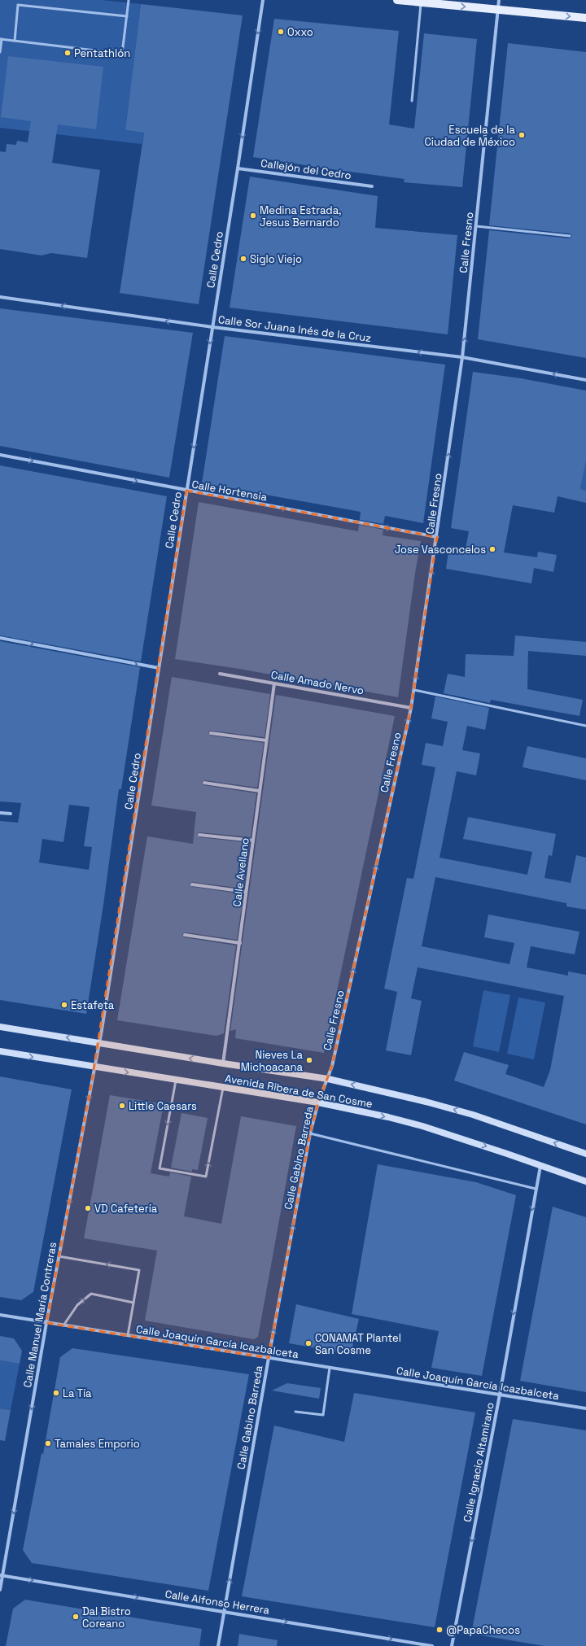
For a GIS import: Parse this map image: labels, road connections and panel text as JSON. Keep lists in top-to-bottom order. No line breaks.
{"streets":{"main road":["Avenida Ribera de San Cosme"],"street":["Callejón del Cedro","Calle Fresno","Calle Cedro","Calle Sor Juana Inés de la Cruz","Calle Hortensia","Calle Amado Nervo","Calle Avellano","Calle Gabino Barreda","Calle Manuel María Contreras","Calle Joaquín García Icazbalceta","Calle Ignacio Altamirano","Calle Alfonso Herrera"]},"crossings":[["Callejón del Cedro","Calle Cedro"],["Calle Fresno","Calle Sor Juana Inés de la Cruz"],["Calle Fresno","Calle Hortensia"],["Calle Fresno","Calle Amado Nervo"],["Calle Fresno","Avenida Ribera de San Cosme"],["Calle Fresno","Calle Gabino Barreda"],["Calle Cedro","Calle Sor Juana Inés de la Cruz"],["Calle Cedro","Calle Hortensia"],["Calle Cedro","Avenida Ribera de San Cosme"],["Calle Cedro","Calle Manuel María Contreras"],["Calle Amado Nervo","Calle Avellano"],["Calle Avellano","Avenida Ribera de San Cosme"],["Avenida Ribera de San Cosme","Calle Gabino Barreda"],["Avenida Ribera de San Cosme","Calle Manuel María Contreras"],["Avenida Ribera de San Cosme","Calle Ignacio Altamirano"],["Calle Gabino Barreda","Calle Joaquín García Icazbalceta"],["Calle Gabino Barreda","Calle Alfonso Herrera"],["Calle Manuel María Contreras","Calle Joaquín García Icazbalceta"],["Calle Manuel María Contreras","Calle Alfonso Herrera"],["Calle Joaquín García Icazbalceta","Calle Ignacio Altamirano"]],"one_way":["Calle Fresno","Calle Sor Juana Inés de la Cruz","Calle Hortensia","Calle Gabino Barreda","Calle Manuel María Contreras","Calle Ignacio Altamirano","Calle Alfonso Herrera"],"places":["Oxxo","Pentathlón","Escuela de la Ciudad de México","Medina Estrada, Jesus Bernardo","Siglo Viejo","Jose Vasconcelos","Estafeta","Nieves La Michoacana","Little Caesars","VD Cafetería","CONAMAT Plantel San Cosme","La Tía","Tamales Emporio","Dal Bistro Coreano","@PapaChecos"]}
